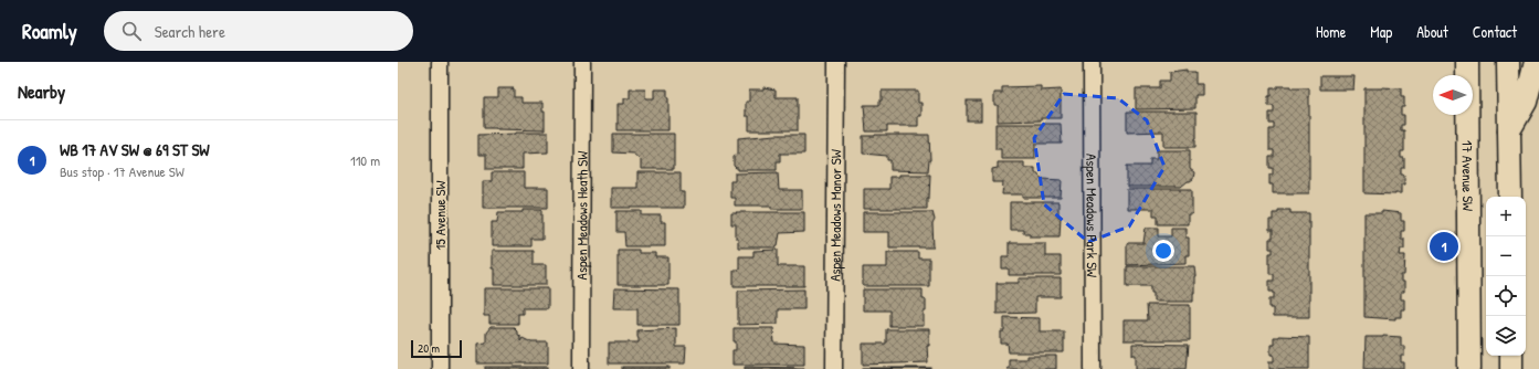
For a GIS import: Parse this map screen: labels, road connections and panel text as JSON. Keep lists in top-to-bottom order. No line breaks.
{"streets":{"main road":["17 Avenue SW"],"street":["15 Avenue SW","Aspen Meadows Heath SW","Aspen Meadows Manor SW","Aspen Meadows Park SW"]},"scale_bar":"20 m","north":"left","page":{"header":"Roamly","search":"Search here","nav":["Home","Map","About","Contact"],"heading":"Nearby","list":[{"mark":"1","name":"WB 17 AV SW @ 69 ST SW","note":"Bus stop · 17 Avenue SW","value":"110 m"}],"map_buttons":["+","−"],"pins":"1","scale":"20 m"}}
